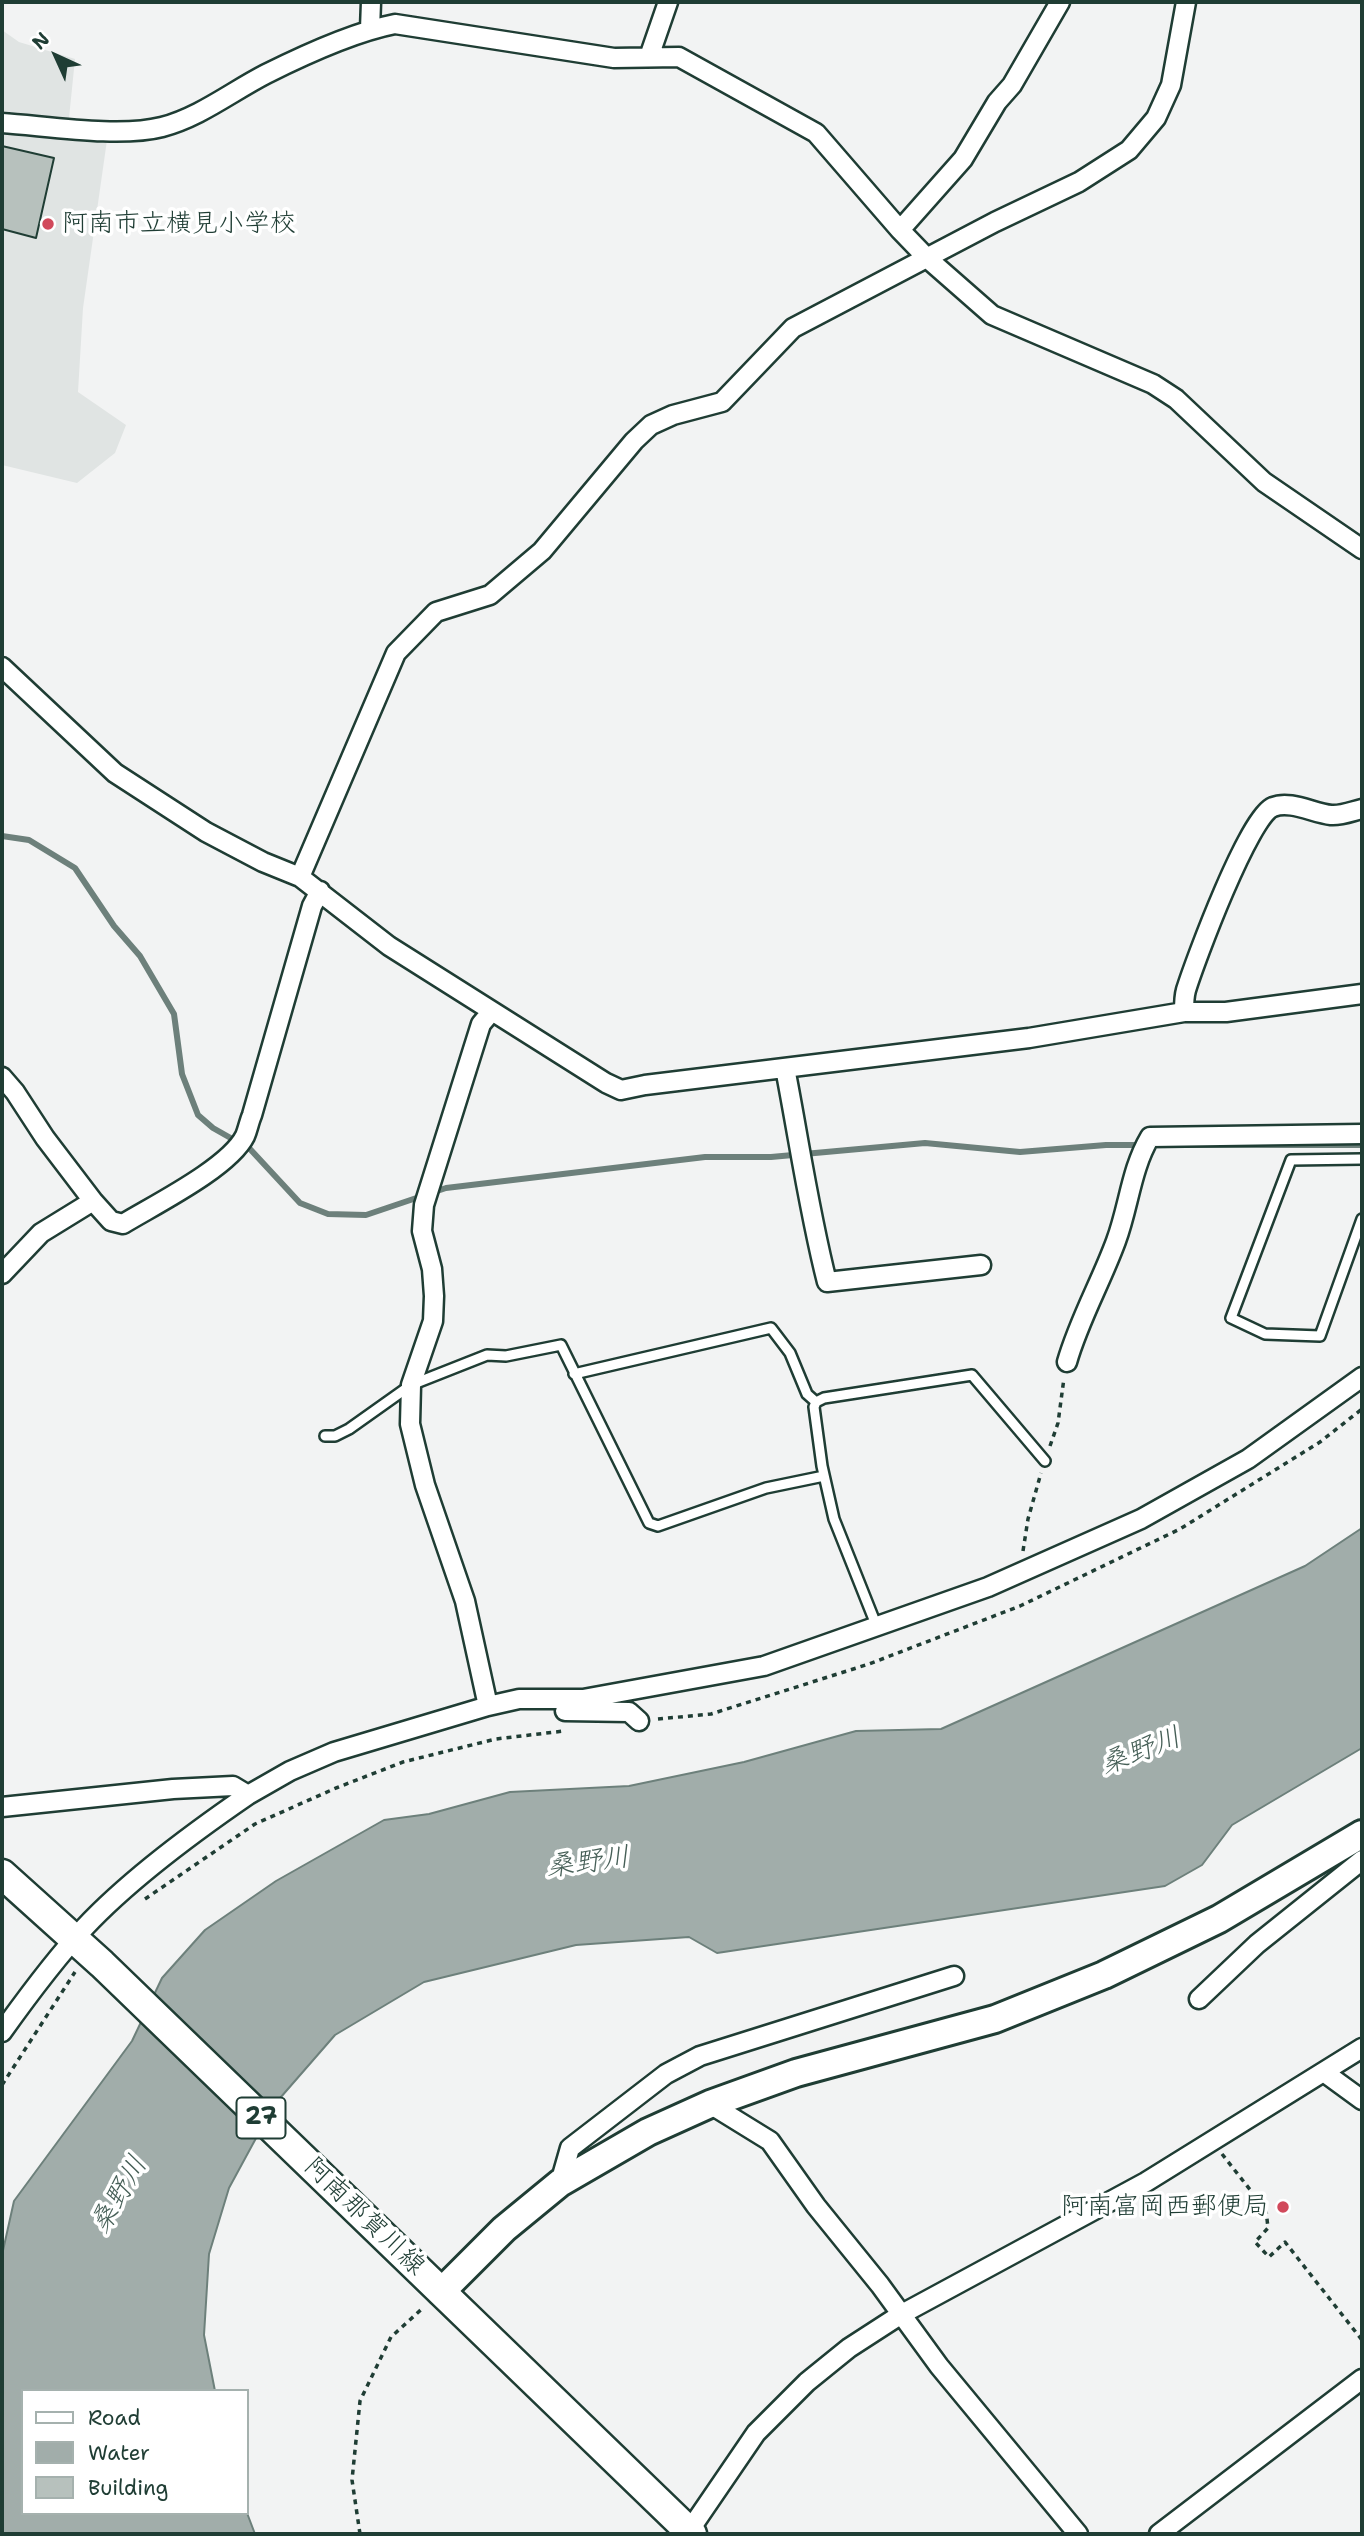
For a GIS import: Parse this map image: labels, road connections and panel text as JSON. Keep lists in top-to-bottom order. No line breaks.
{"streets":{"main road":["27","阿南那賀川線"]},"water":["桑野川"],"places":["阿南市立横見小学校","阿南富岡西郵便局"],"legend":["Road","Water","Building"],"north":"top left"}
